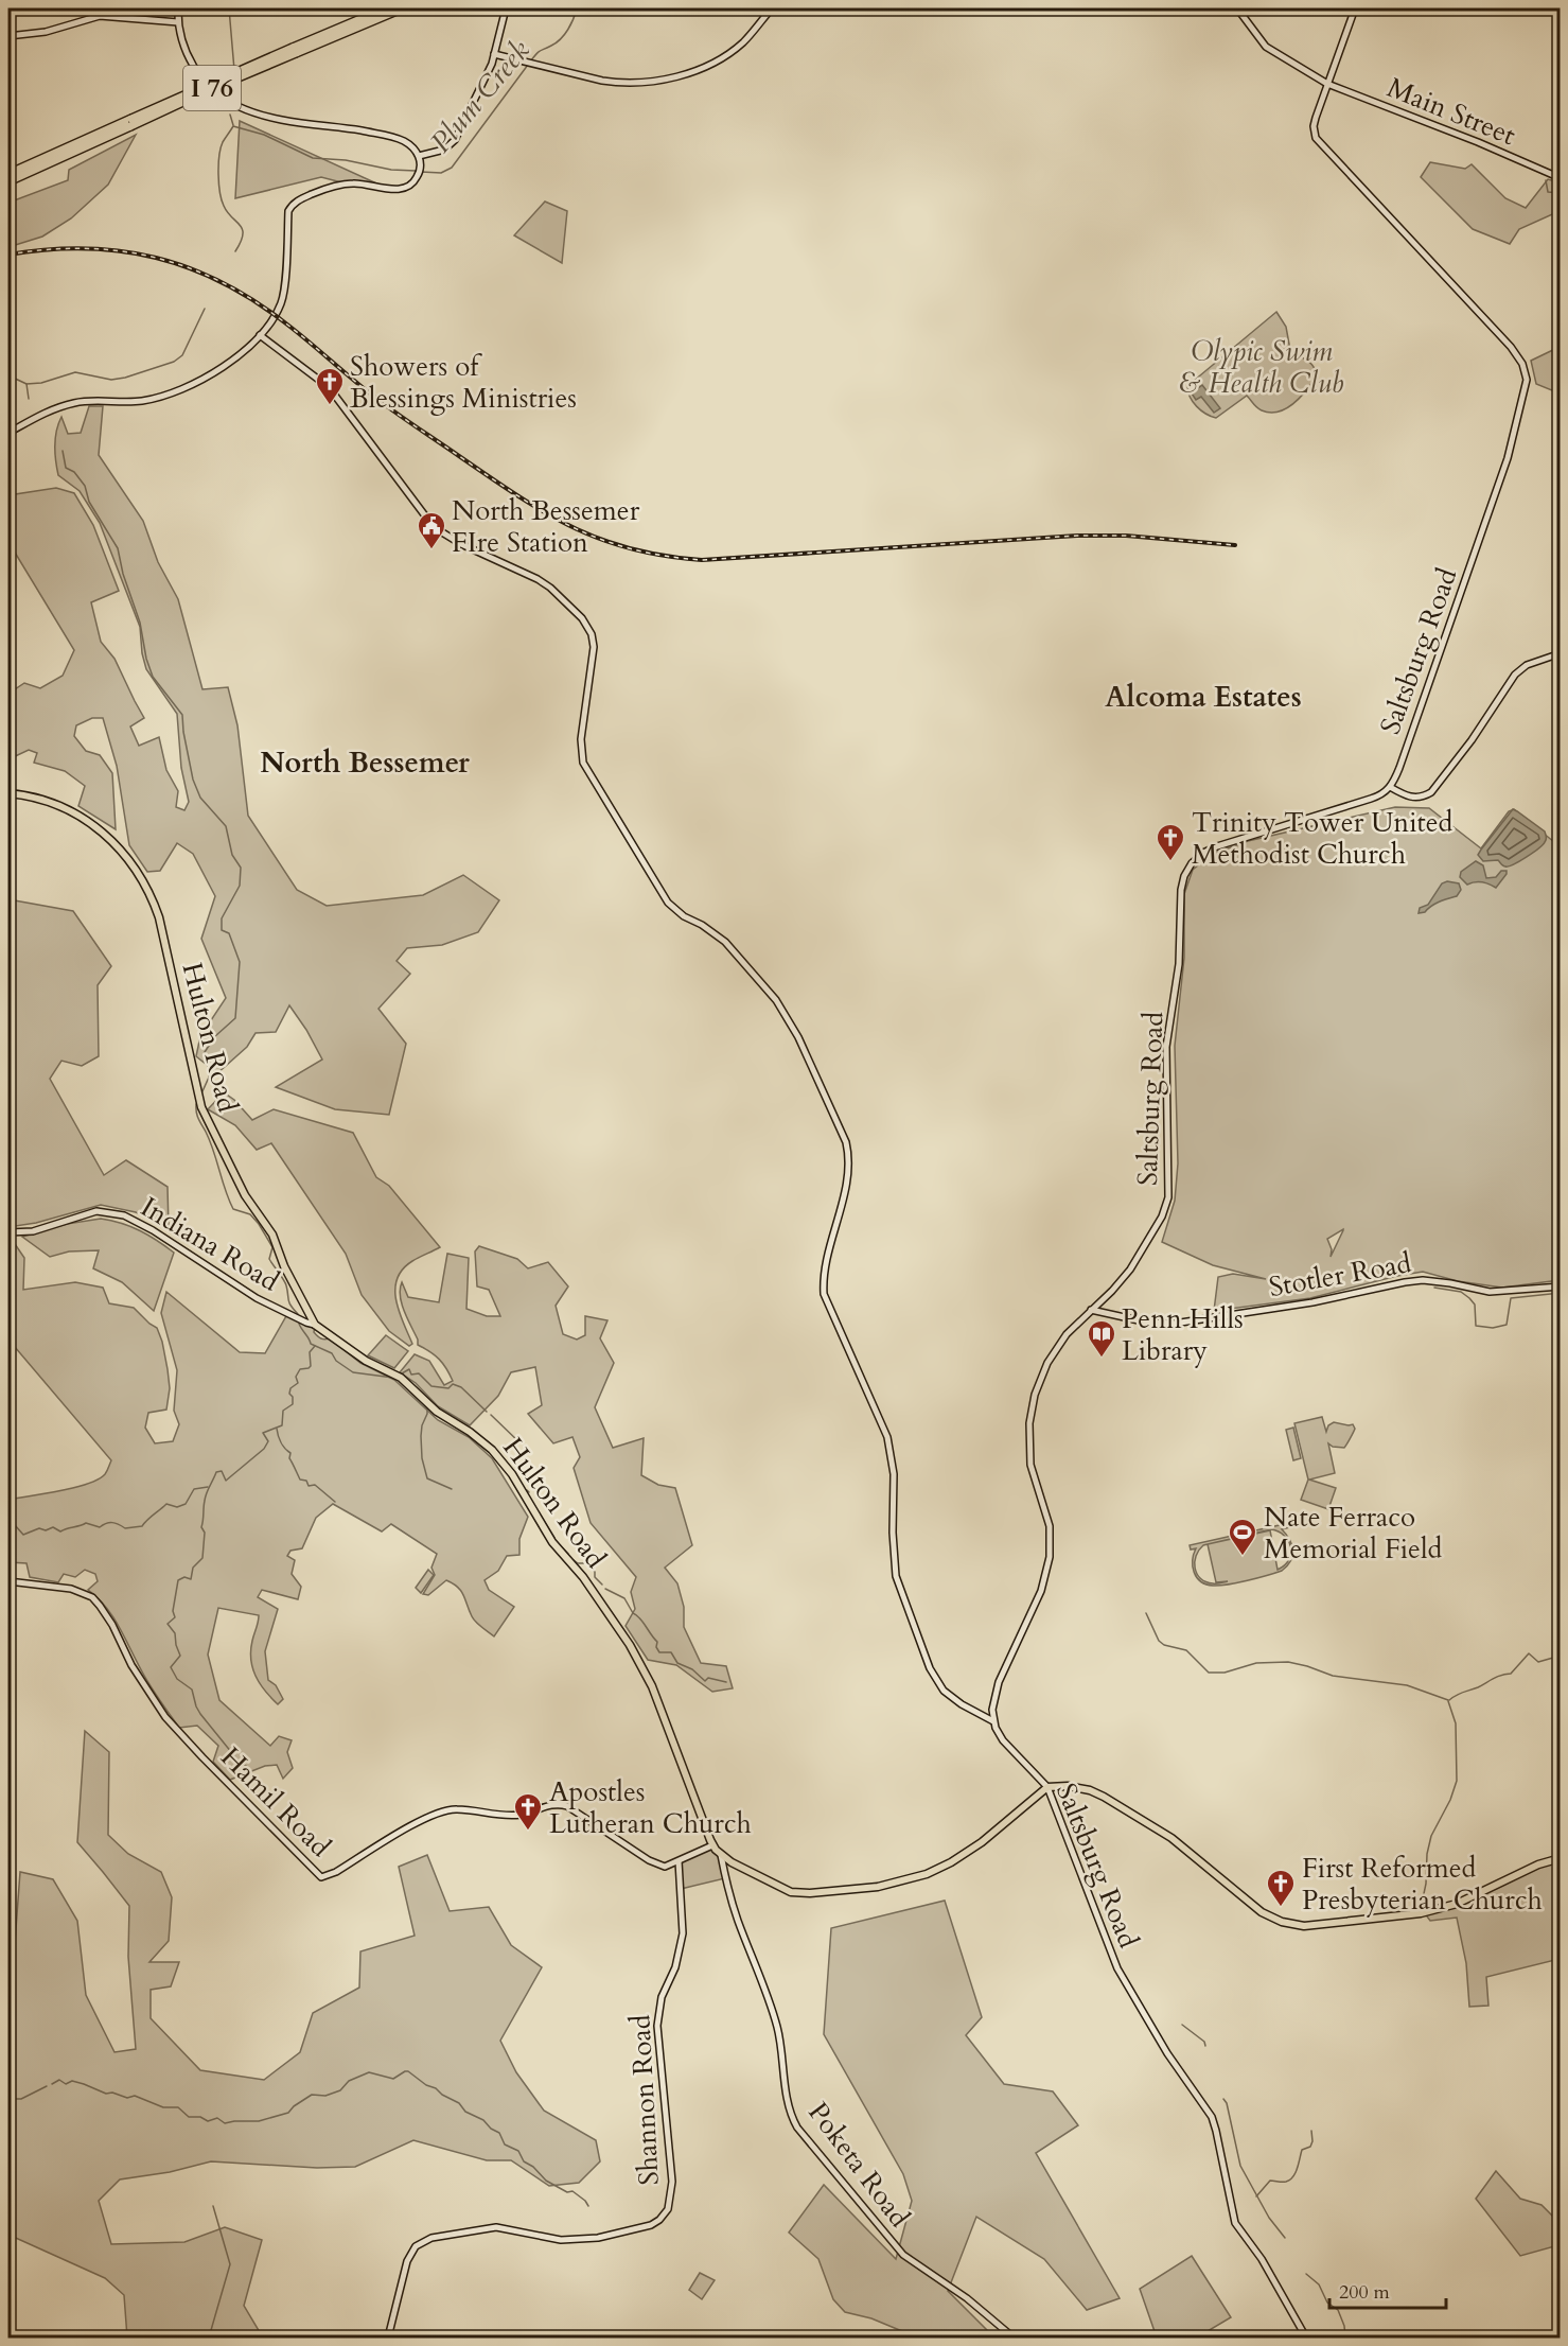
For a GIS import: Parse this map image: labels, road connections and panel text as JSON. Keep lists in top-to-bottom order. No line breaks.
{"streets":{"highway":["I 76"],"main road":["Hulton Road"],"street":["Main Street","Saltsburg Road","Indiana Road","Stotler Road","Hamil Road","Shannon Road","Poketa Road"]},"crossings":[["Main Street","Saltsburg Road"],["Saltsburg Road","Hulton Road"],["Saltsburg Road","Stotler Road"],["Hulton Road","Indiana Road"],["Hulton Road","Hamil Road"],["Hulton Road","Poketa Road"],["Hamil Road","Shannon Road"]],"districts":["Alcoma Estates","North Bessemer"],"water":["Plum Creek"],"parks":["Olypic Swim & Health Club"],"places":{"church":["Showers of Blessings Ministries","Trinity Tower United Methodist Church","Apostles Lutheran Church","First Reformed Presbyterian Church"],"public building":["North Bessemer FIre Station"],"library":["Penn Hills Library"],"sports":["Nate Ferraco Memorial Field"]},"scale_bar":"200 m"}
